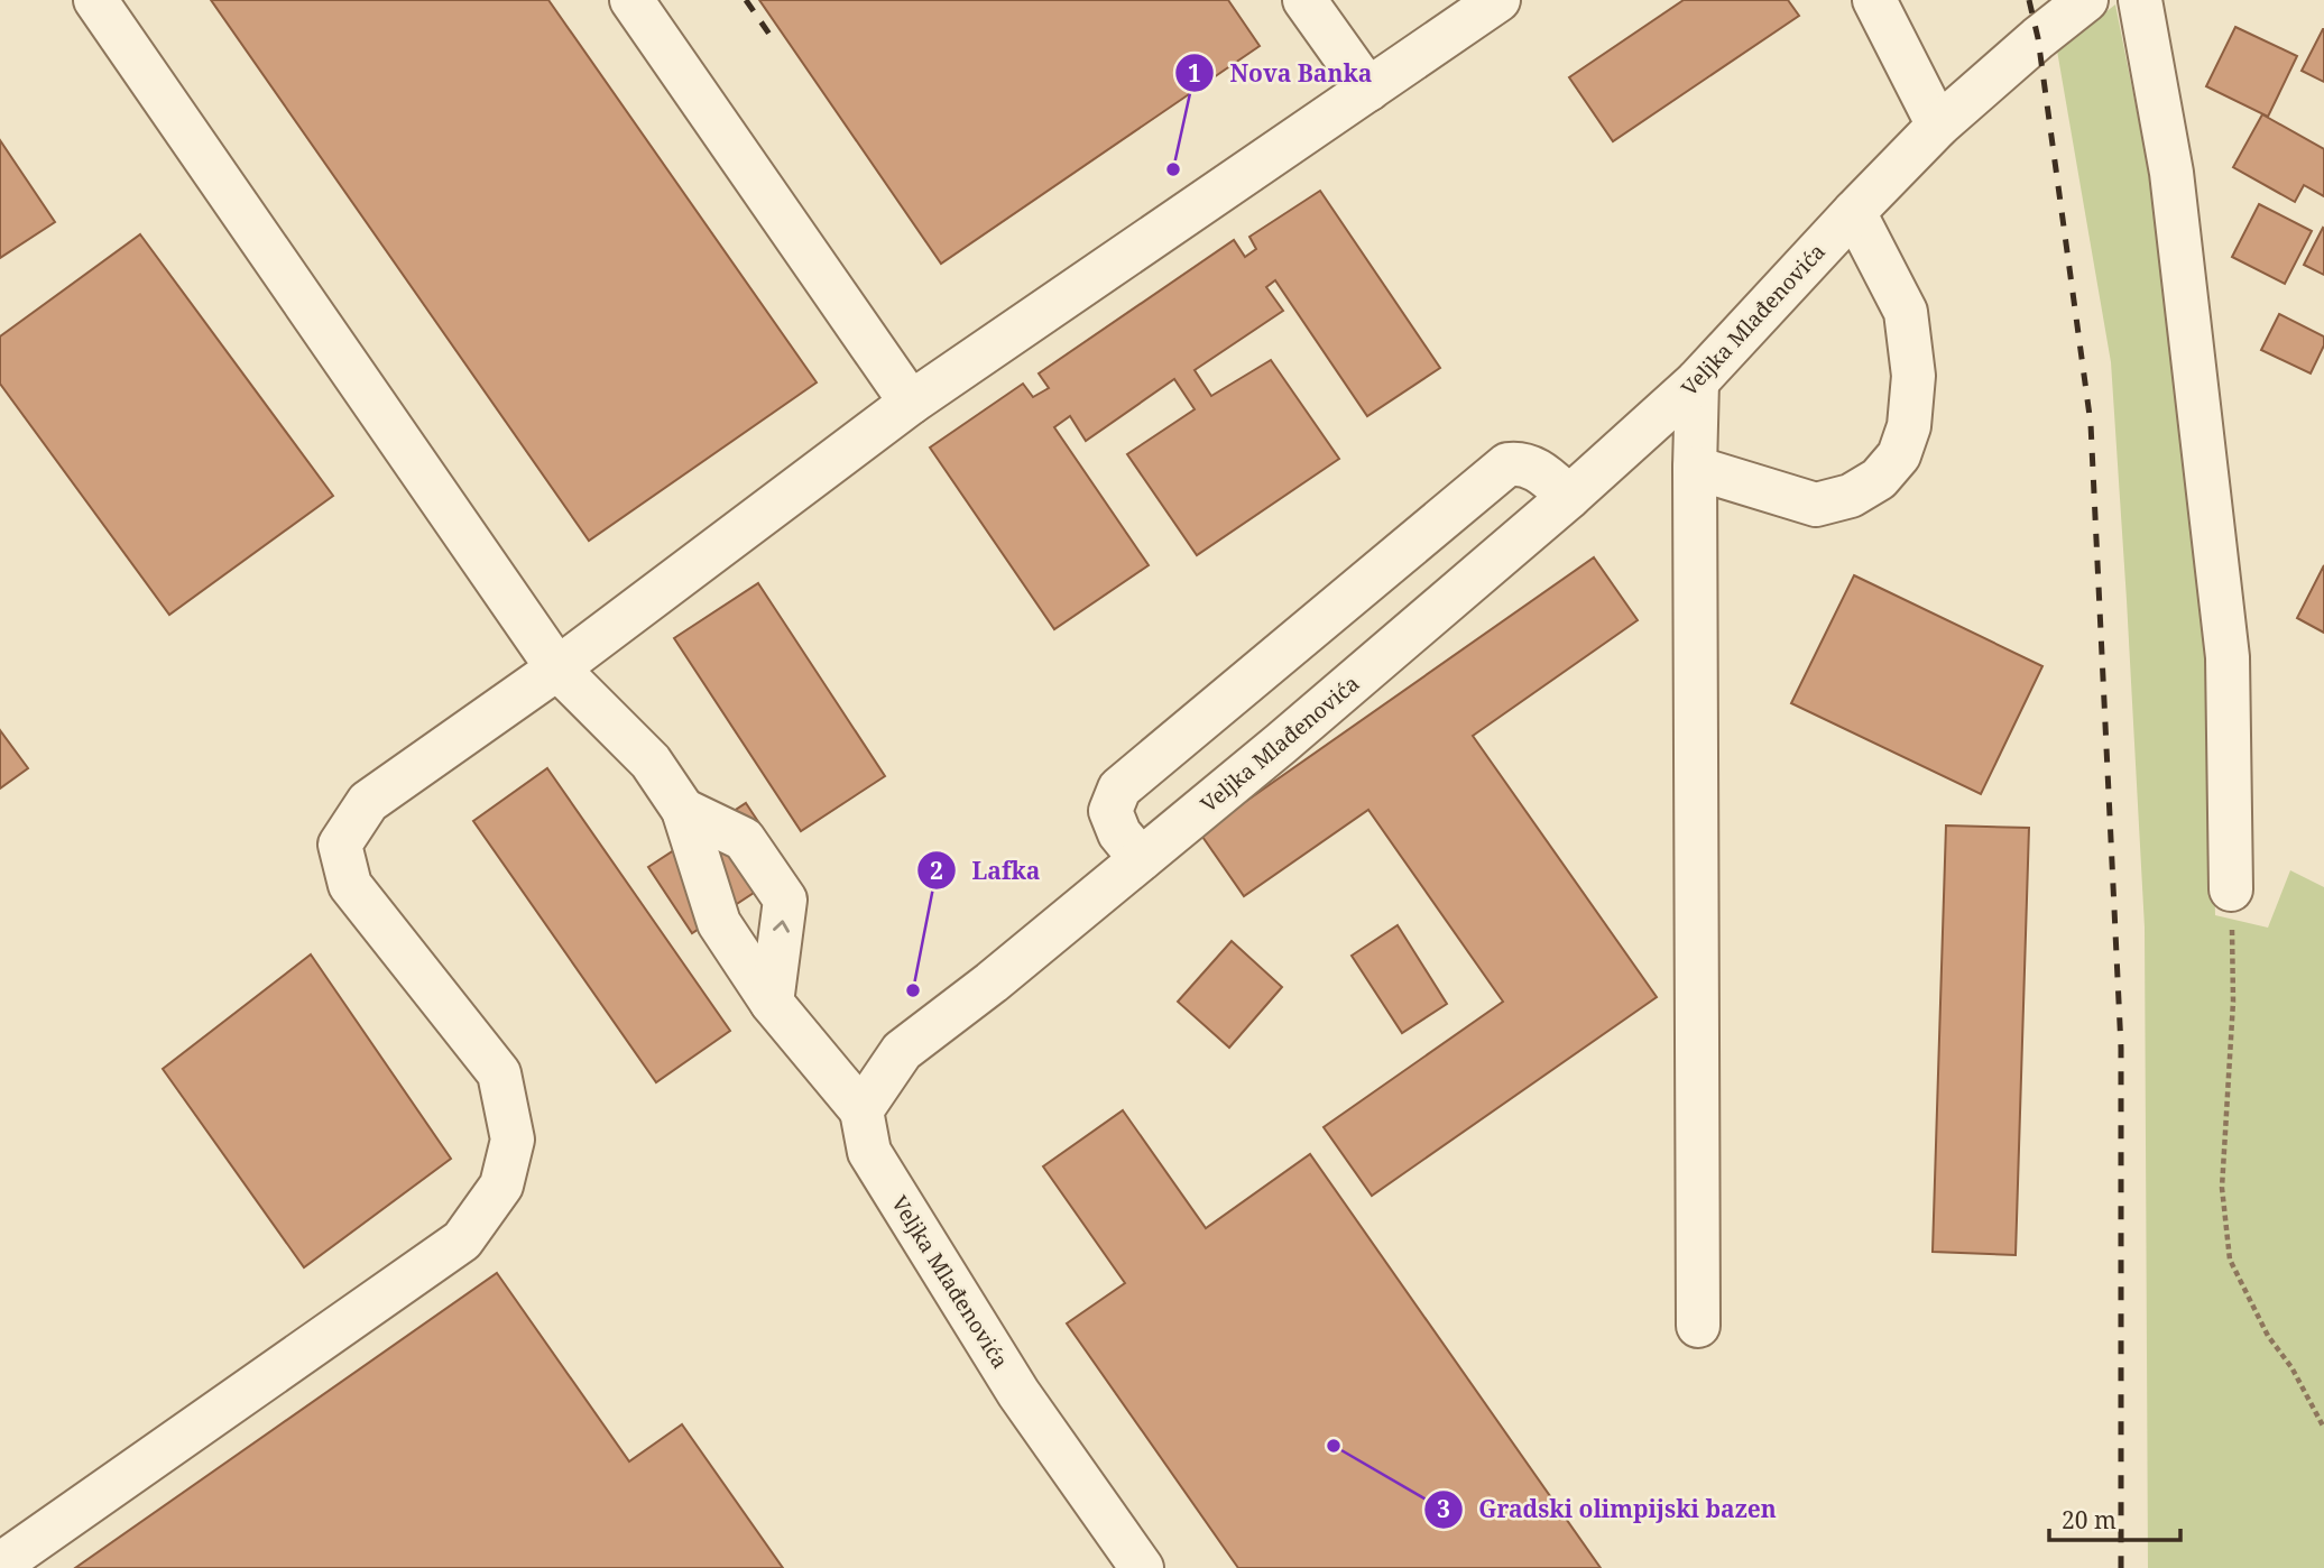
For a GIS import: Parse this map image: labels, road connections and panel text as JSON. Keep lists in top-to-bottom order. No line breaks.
{"streets":{"street":["Veljka Mlađenovića"]},"places":["Nova Banka","Lafka","Gradski olimpijski bazen"],"scale_bar":"20 m"}
